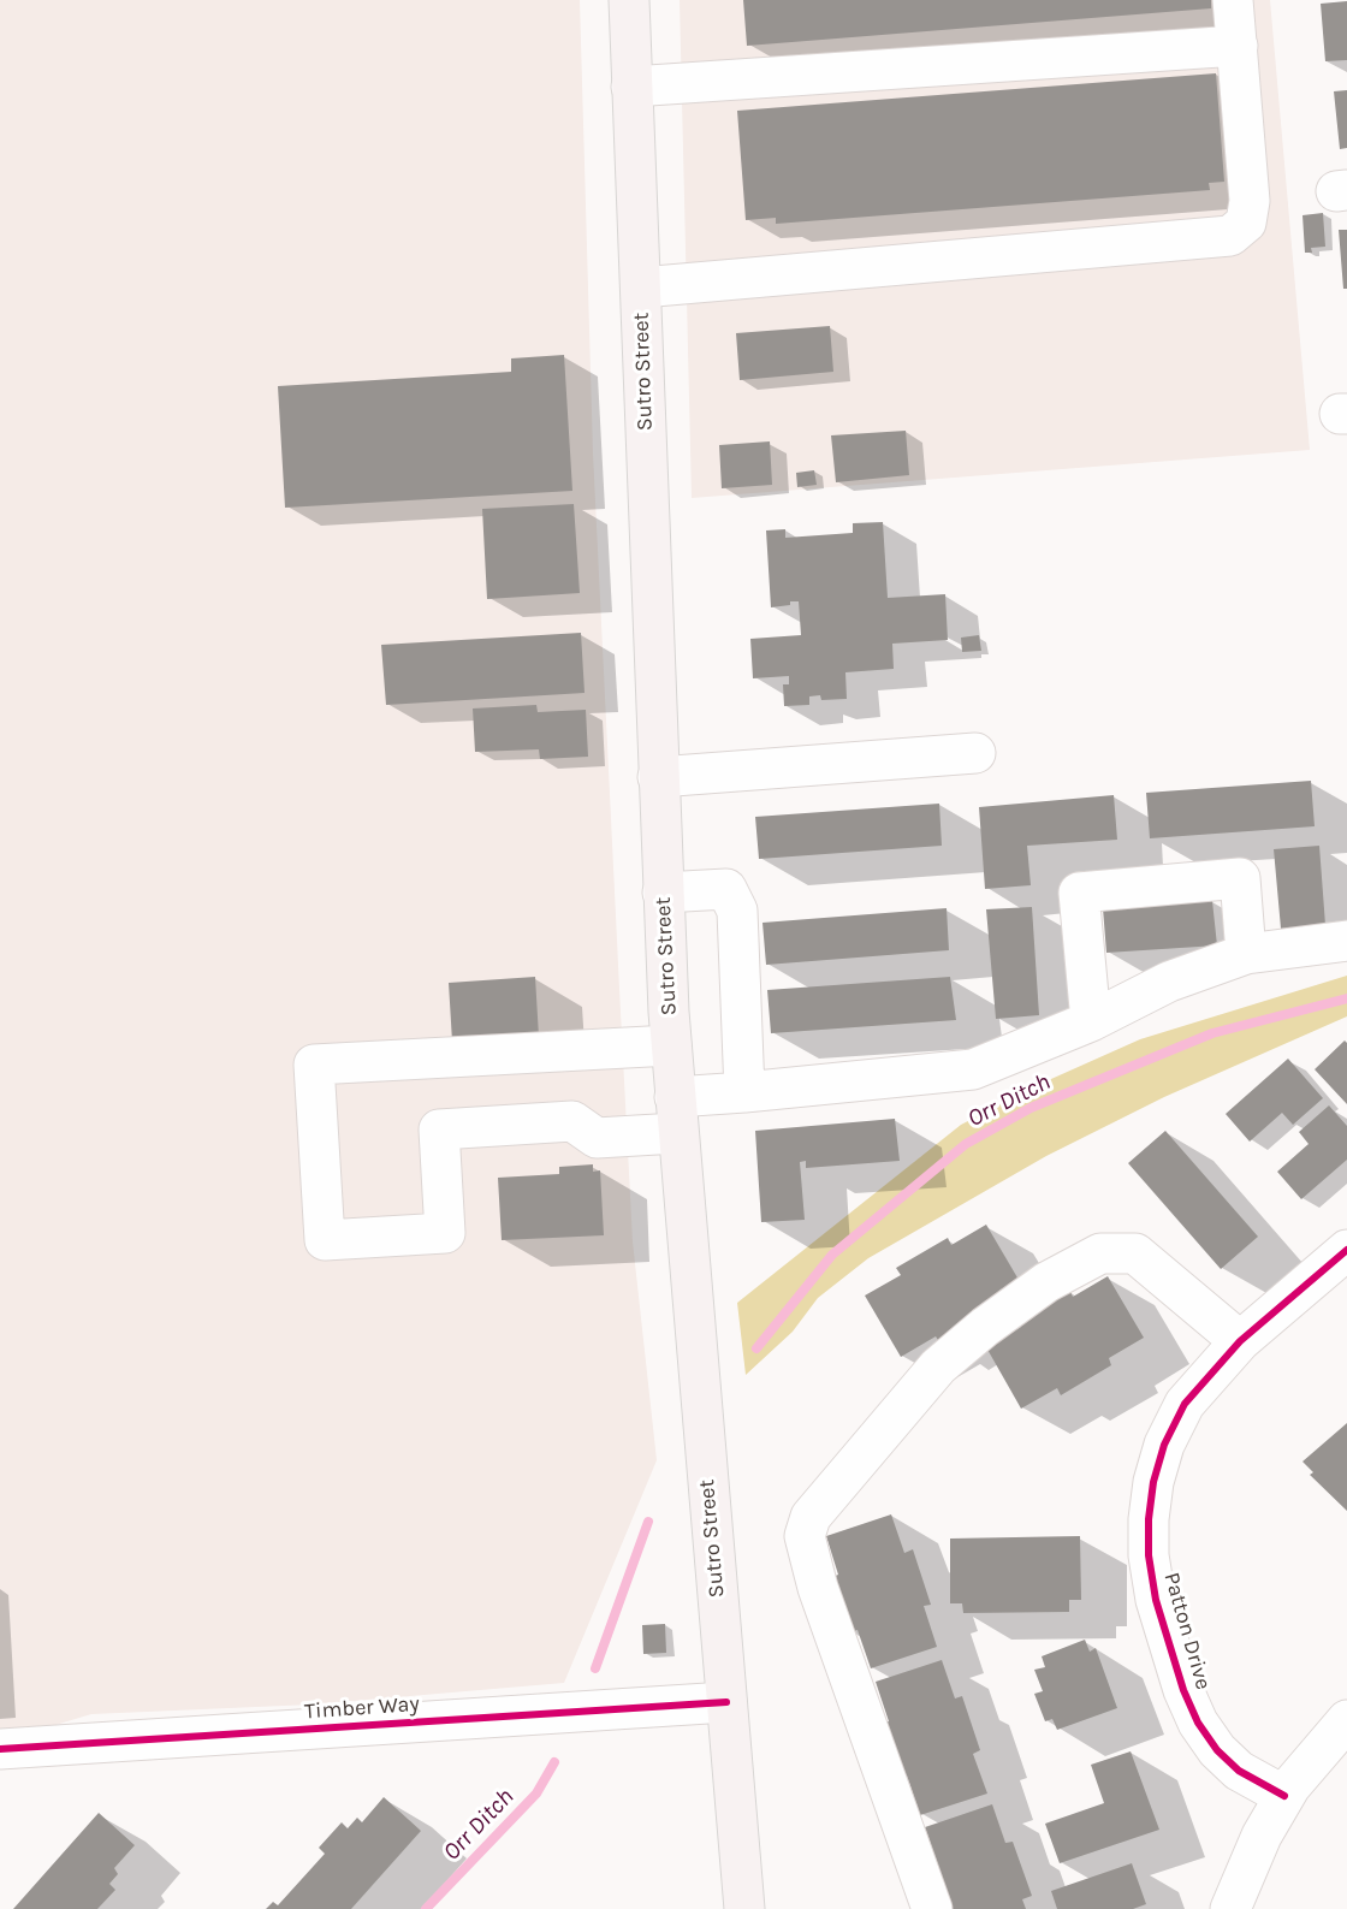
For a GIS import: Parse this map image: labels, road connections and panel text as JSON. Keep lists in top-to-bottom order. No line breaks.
{"streets":{"main road":["Sutro Street"],"street":["Patton Drive","Timber Way"]},"crossings":[["Sutro Street","Timber Way"]],"water":["Orr Ditch"]}
